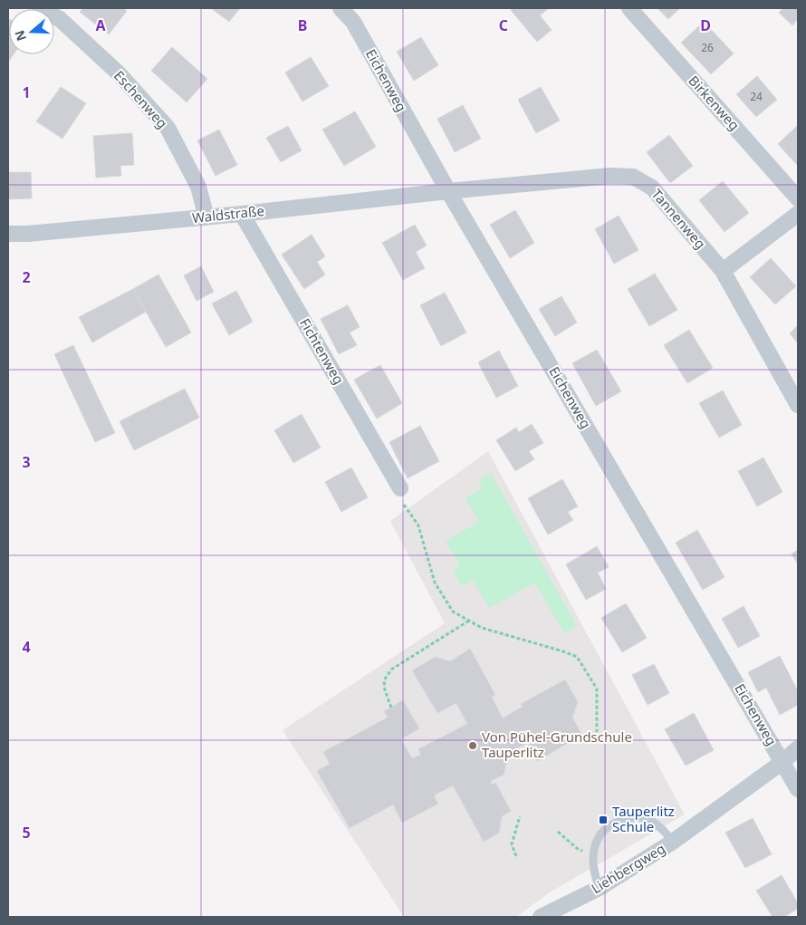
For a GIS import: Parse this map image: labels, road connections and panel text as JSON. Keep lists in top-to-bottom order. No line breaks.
{"streets":{"street":["Eichenweg","Eschenweg","Birkenweg","Waldstraße","Tannenweg","Fichtenweg","Liehbergweg"]},"crossings":[["Eichenweg","Waldstraße"],["Eichenweg","Tannenweg"],["Eichenweg","Liehbergweg"],["Eschenweg","Waldstraße"],["Waldstraße","Tannenweg"],["Waldstraße","Fichtenweg"]],"places":{"other":["Von Pühel-Grundschule Tauperlitz"],"transit":["Tauperlitz Schule"]},"house_numbers":["26","24"],"north":"left","grid":{"columns":["A","B","C","D"],"rows":["1","2","3","4","5"]}}
